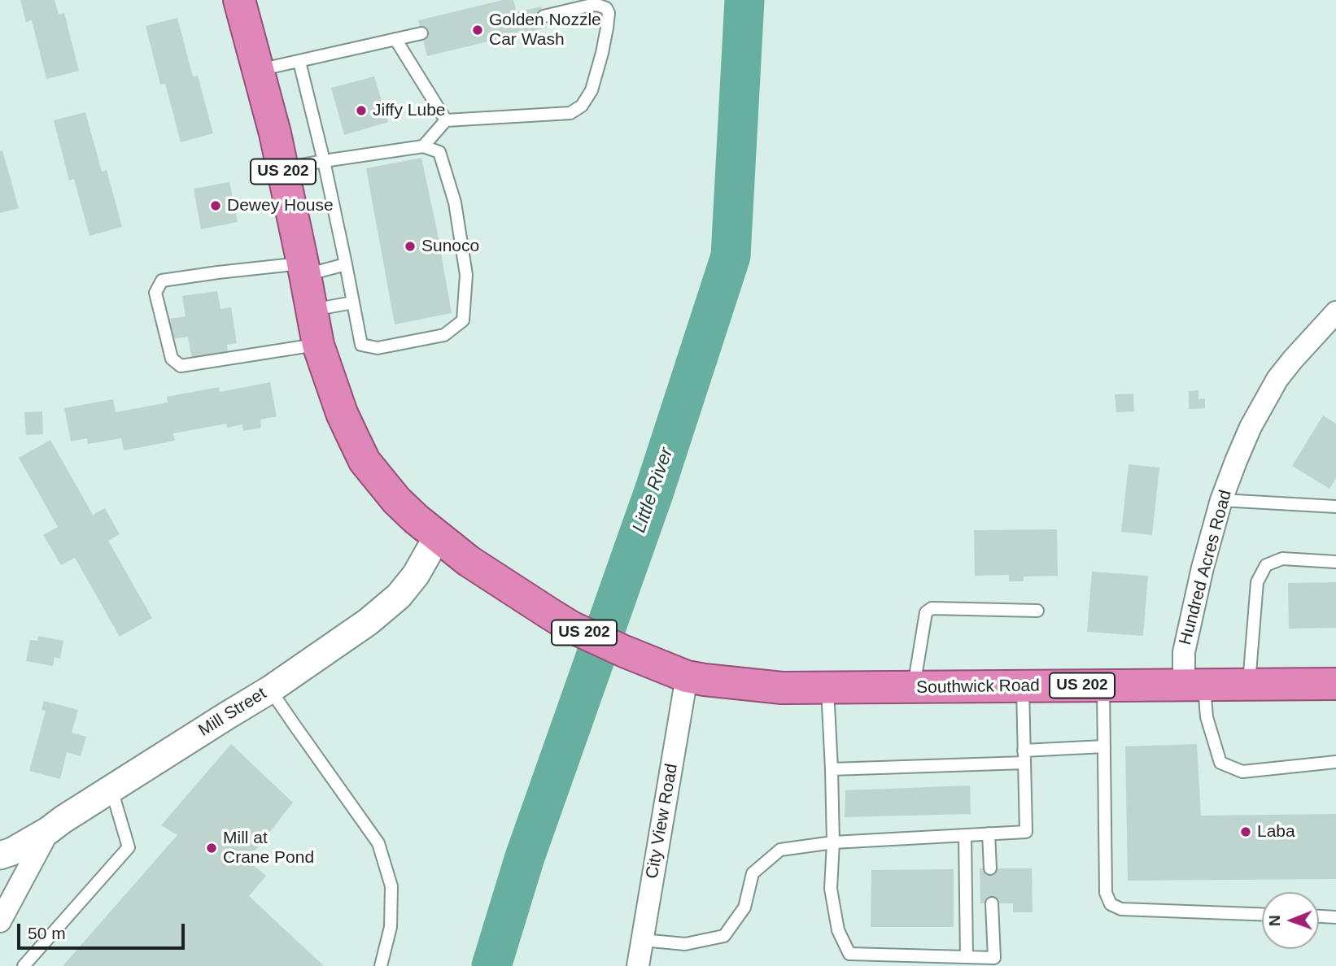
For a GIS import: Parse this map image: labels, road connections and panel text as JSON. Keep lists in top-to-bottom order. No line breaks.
{"streets":{"highway":["US 202","Southwick Road"],"street":["Hundred Acres Road","Mill Street","City View Road"]},"crossings":[["US 202","Southwick Road"],["US 202","Mill Street"],["Hundred Acres Road","Southwick Road"],["Southwick Road","Mill Street"],["Southwick Road","City View Road"]],"water":["Little River"],"places":["Golden Nozzle Car Wash","Jiffy Lube","Dewey House","Sunoco","Laba","Mill at Crane Pond"],"scale_bar":"50 m","north":"left"}
